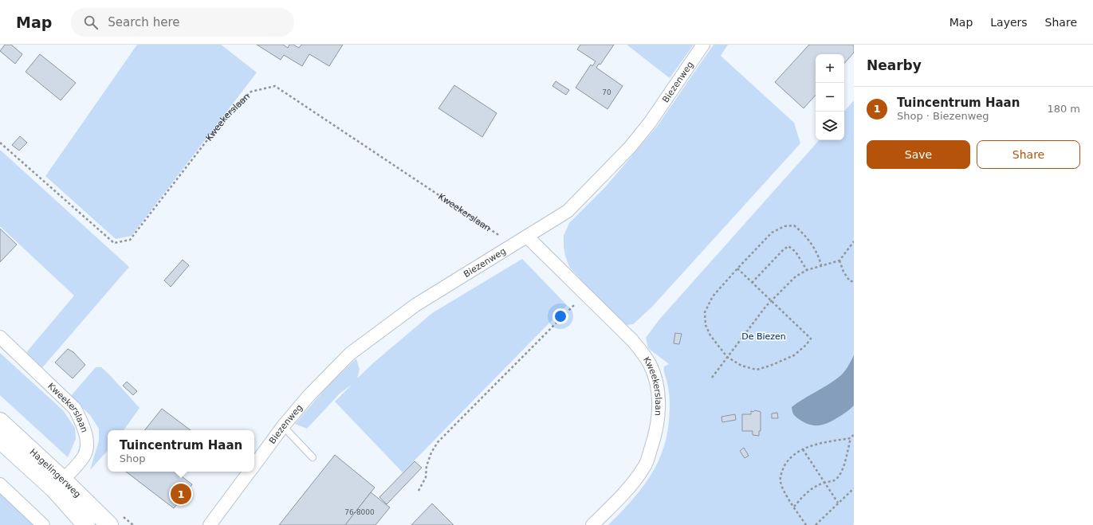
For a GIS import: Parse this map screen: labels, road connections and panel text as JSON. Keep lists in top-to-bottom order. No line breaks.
{"streets":{"main road":["Hagelingerweg"],"street":["Biezenweg","Kweekerslaan"]},"crossings":[["Biezenweg","Kweekerslaan"],["Kweekerslaan","Hagelingerweg"]],"parks":["De Biezen"],"house_numbers":["70","76-8000"],"page":{"header":"Map","search":"Search here","nav":["Map","Layers","Share"],"heading":"Nearby","map_buttons":["+","−"],"list":[{"mark":"1","name":"Tuincentrum Haan","note":"Shop · Biezenweg","value":"180 m"}],"buttons":["Save","Share"],"popup":["Tuincentrum Haan","Shop"],"pins":"1"}}
